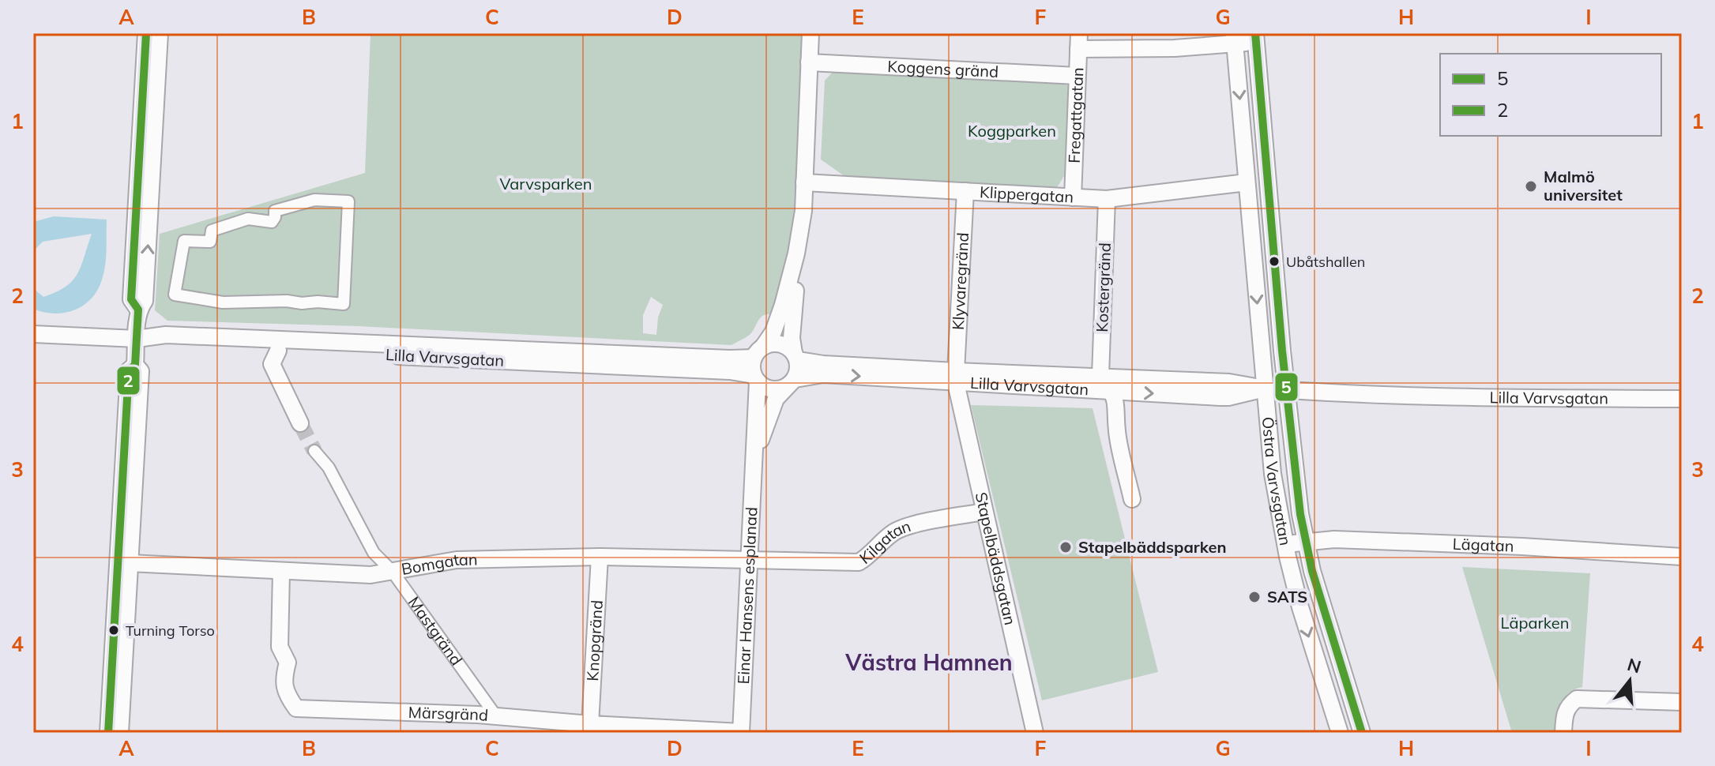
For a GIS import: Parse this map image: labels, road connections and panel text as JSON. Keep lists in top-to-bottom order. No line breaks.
{"streets":{"street":["Koggens gränd","Fregattgatan","Klippergatan","Klyvaregränd","Kostergränd","Lilla Varvsgatan","Östra Varvsgatan","Kilgatan","Lägatan","Stapelbäddsgatan","Bomgatan","Einar Hansens esplanad","Mastgränd","Knopgränd","Märsgränd"]},"crossings":[["Koggens gränd","Fregattgatan"],["Fregattgatan","Klippergatan"],["Klippergatan","Klyvaregränd"],["Klippergatan","Kostergränd"],["Klippergatan","Östra Varvsgatan"],["Klyvaregränd","Lilla Varvsgatan"],["Klyvaregränd","Stapelbäddsgatan"],["Kostergränd","Lilla Varvsgatan"],["Lilla Varvsgatan","Östra Varvsgatan"],["Lilla Varvsgatan","Stapelbäddsgatan"],["Lilla Varvsgatan","Einar Hansens esplanad"],["Östra Varvsgatan","Lägatan"],["Kilgatan","Stapelbäddsgatan"],["Kilgatan","Bomgatan"],["Kilgatan","Einar Hansens esplanad"],["Bomgatan","Einar Hansens esplanad"],["Bomgatan","Mastgränd"],["Bomgatan","Knopgränd"],["Bomgatan","Märsgränd"],["Einar Hansens esplanad","Märsgränd"],["Mastgränd","Märsgränd"],["Knopgränd","Märsgränd"]],"districts":["Västra Hamnen"],"parks":["Koggparken","Varvsparken","Läparken"],"places":["Malmö universitet","Ubåtshallen","Stapelbäddsparken","SATS","Turning Torso"],"lines":["transit line 5","transit line 2"],"legend":["5","2"],"north":"top","grid":{"columns":["A","B","C","D","E","F","G","H","I"],"rows":["1","2","3","4"]}}
